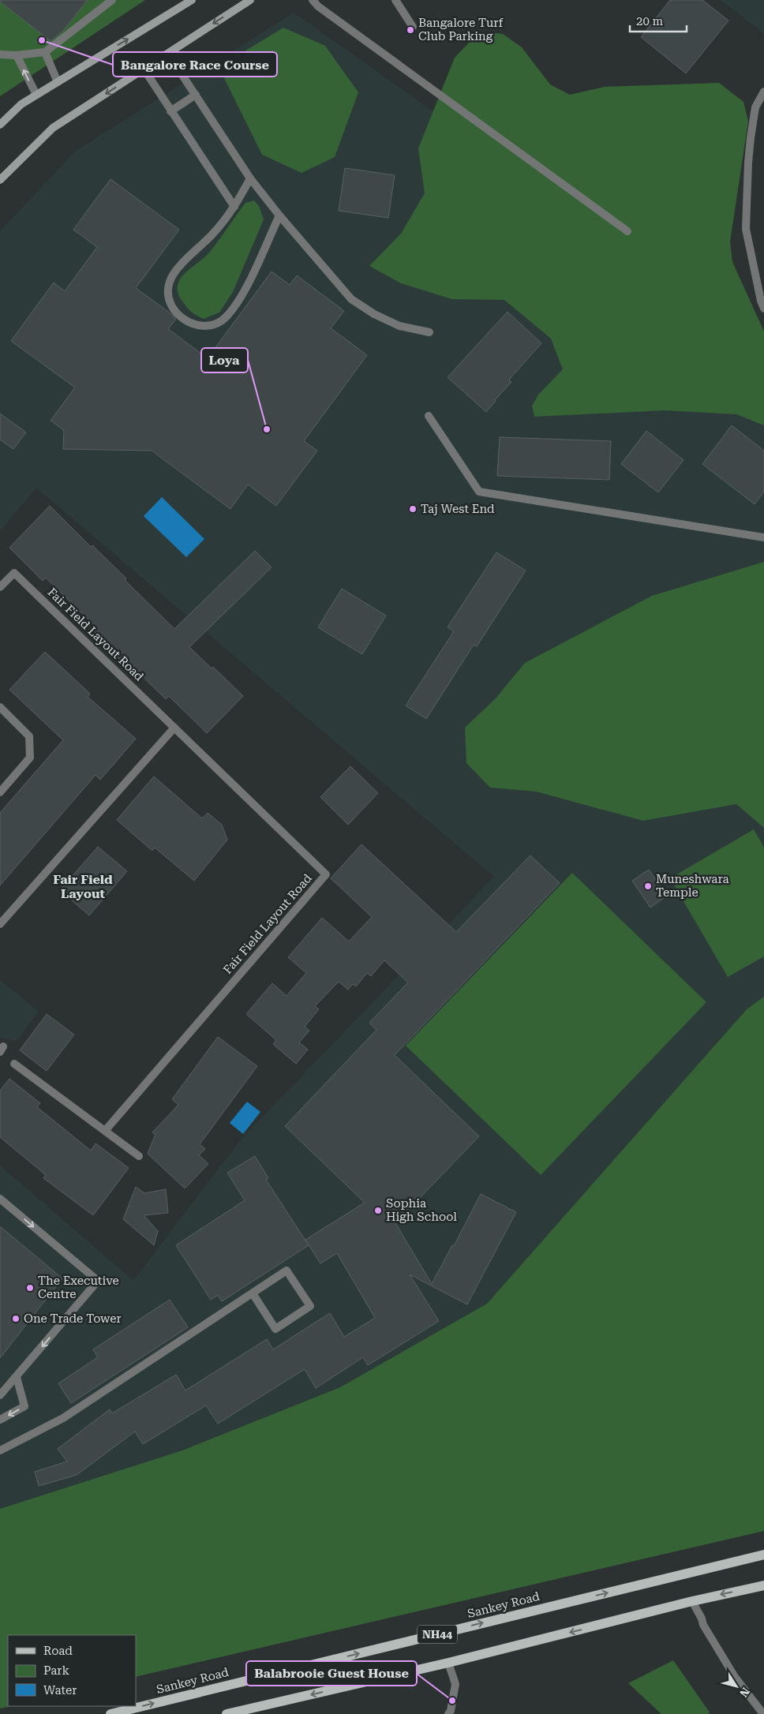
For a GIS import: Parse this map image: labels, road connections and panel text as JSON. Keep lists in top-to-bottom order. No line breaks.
{"streets":{"main road":["Sankey Road","NH44"],"street":["Fair Field Layout Road"]},"districts":["Fair Field Layout"],"places":["Bangalore Turf Club Parking","Bangalore Race Course","Loya","Taj West End","Muneshwara Temple","Sophia High School","The Executive Centre","One Trade Tower","Balabrooie Guest House"],"legend":["Road","Park","Water"],"scale_bar":"20 m","north":"bottom right"}
